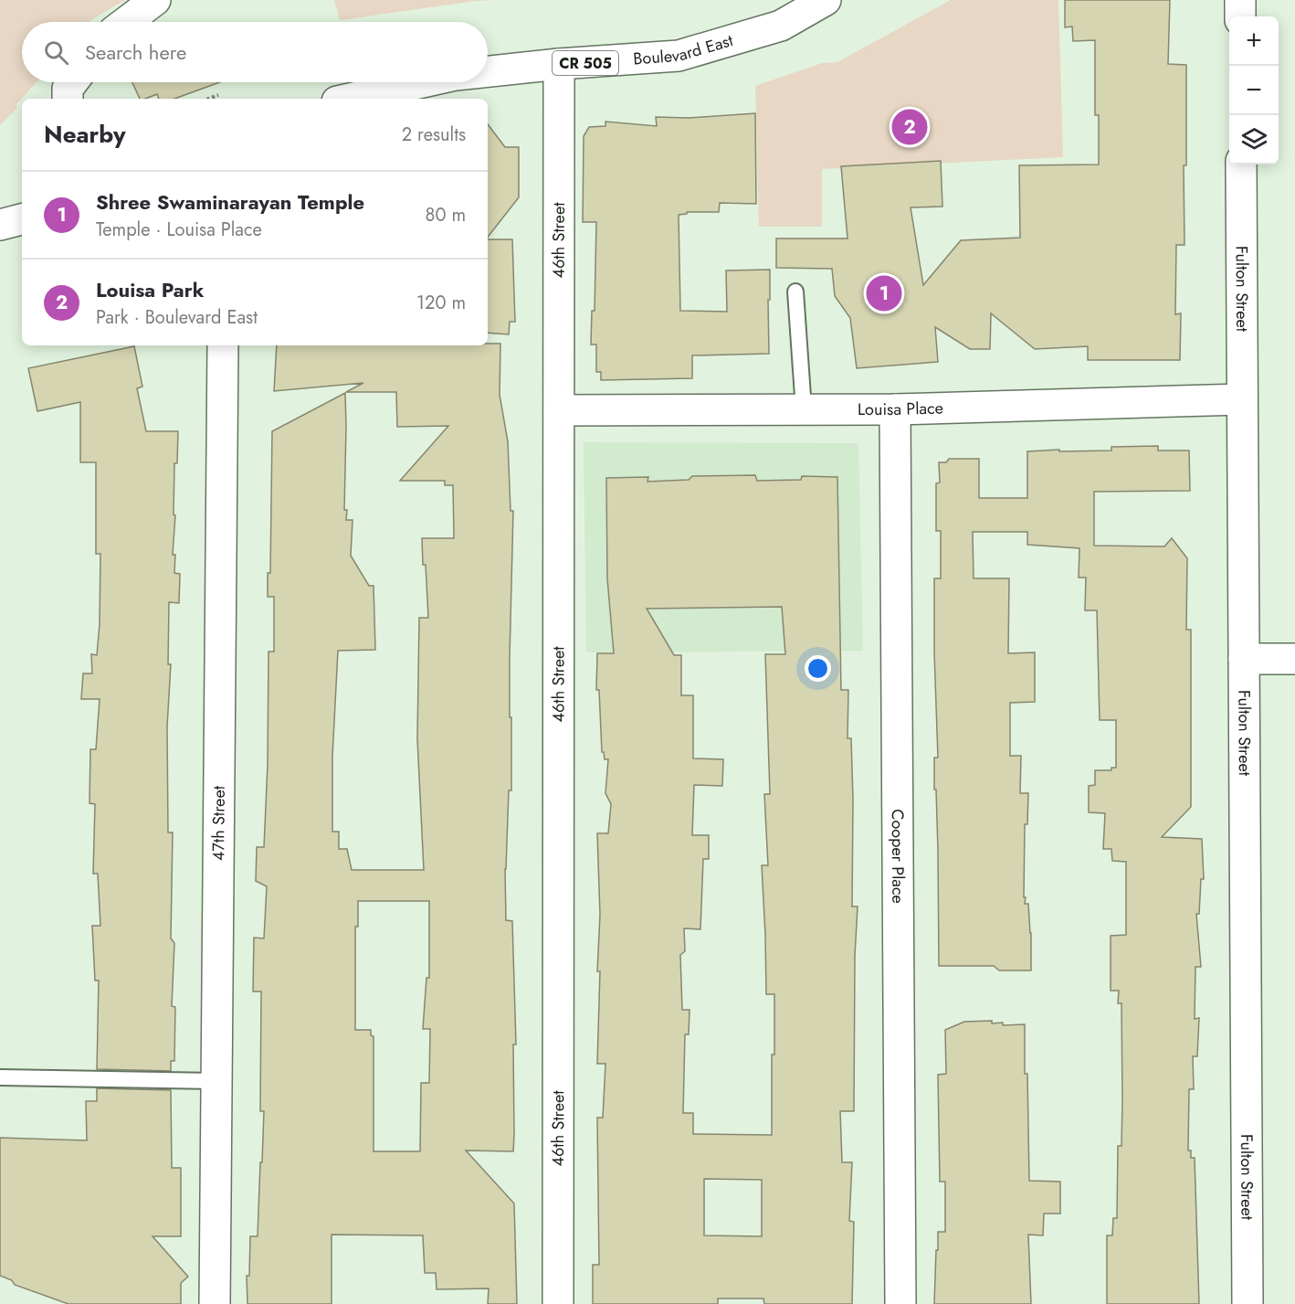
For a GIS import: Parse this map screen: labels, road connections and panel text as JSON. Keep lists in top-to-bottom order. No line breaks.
{"streets":{"street":["Boulevard East","CR 505","46th Street","Fulton Street","Louisa Place","47th Street","Cooper Place"]},"crossings":[["Boulevard East","46th Street"],["46th Street","Louisa Place"],["Fulton Street","Louisa Place"],["Louisa Place","Cooper Place"]],"page":{"map_buttons":["+","−"],"search":"Search here","heading":["Nearby","2 results"],"pins":["2","1"],"list":[{"mark":"1","name":"Shree Swaminarayan Temple","note":"Temple · Louisa Place","value":"80 m"},{"mark":"2","name":"Louisa Park","note":"Park · Boulevard East","value":"120 m"}]}}
